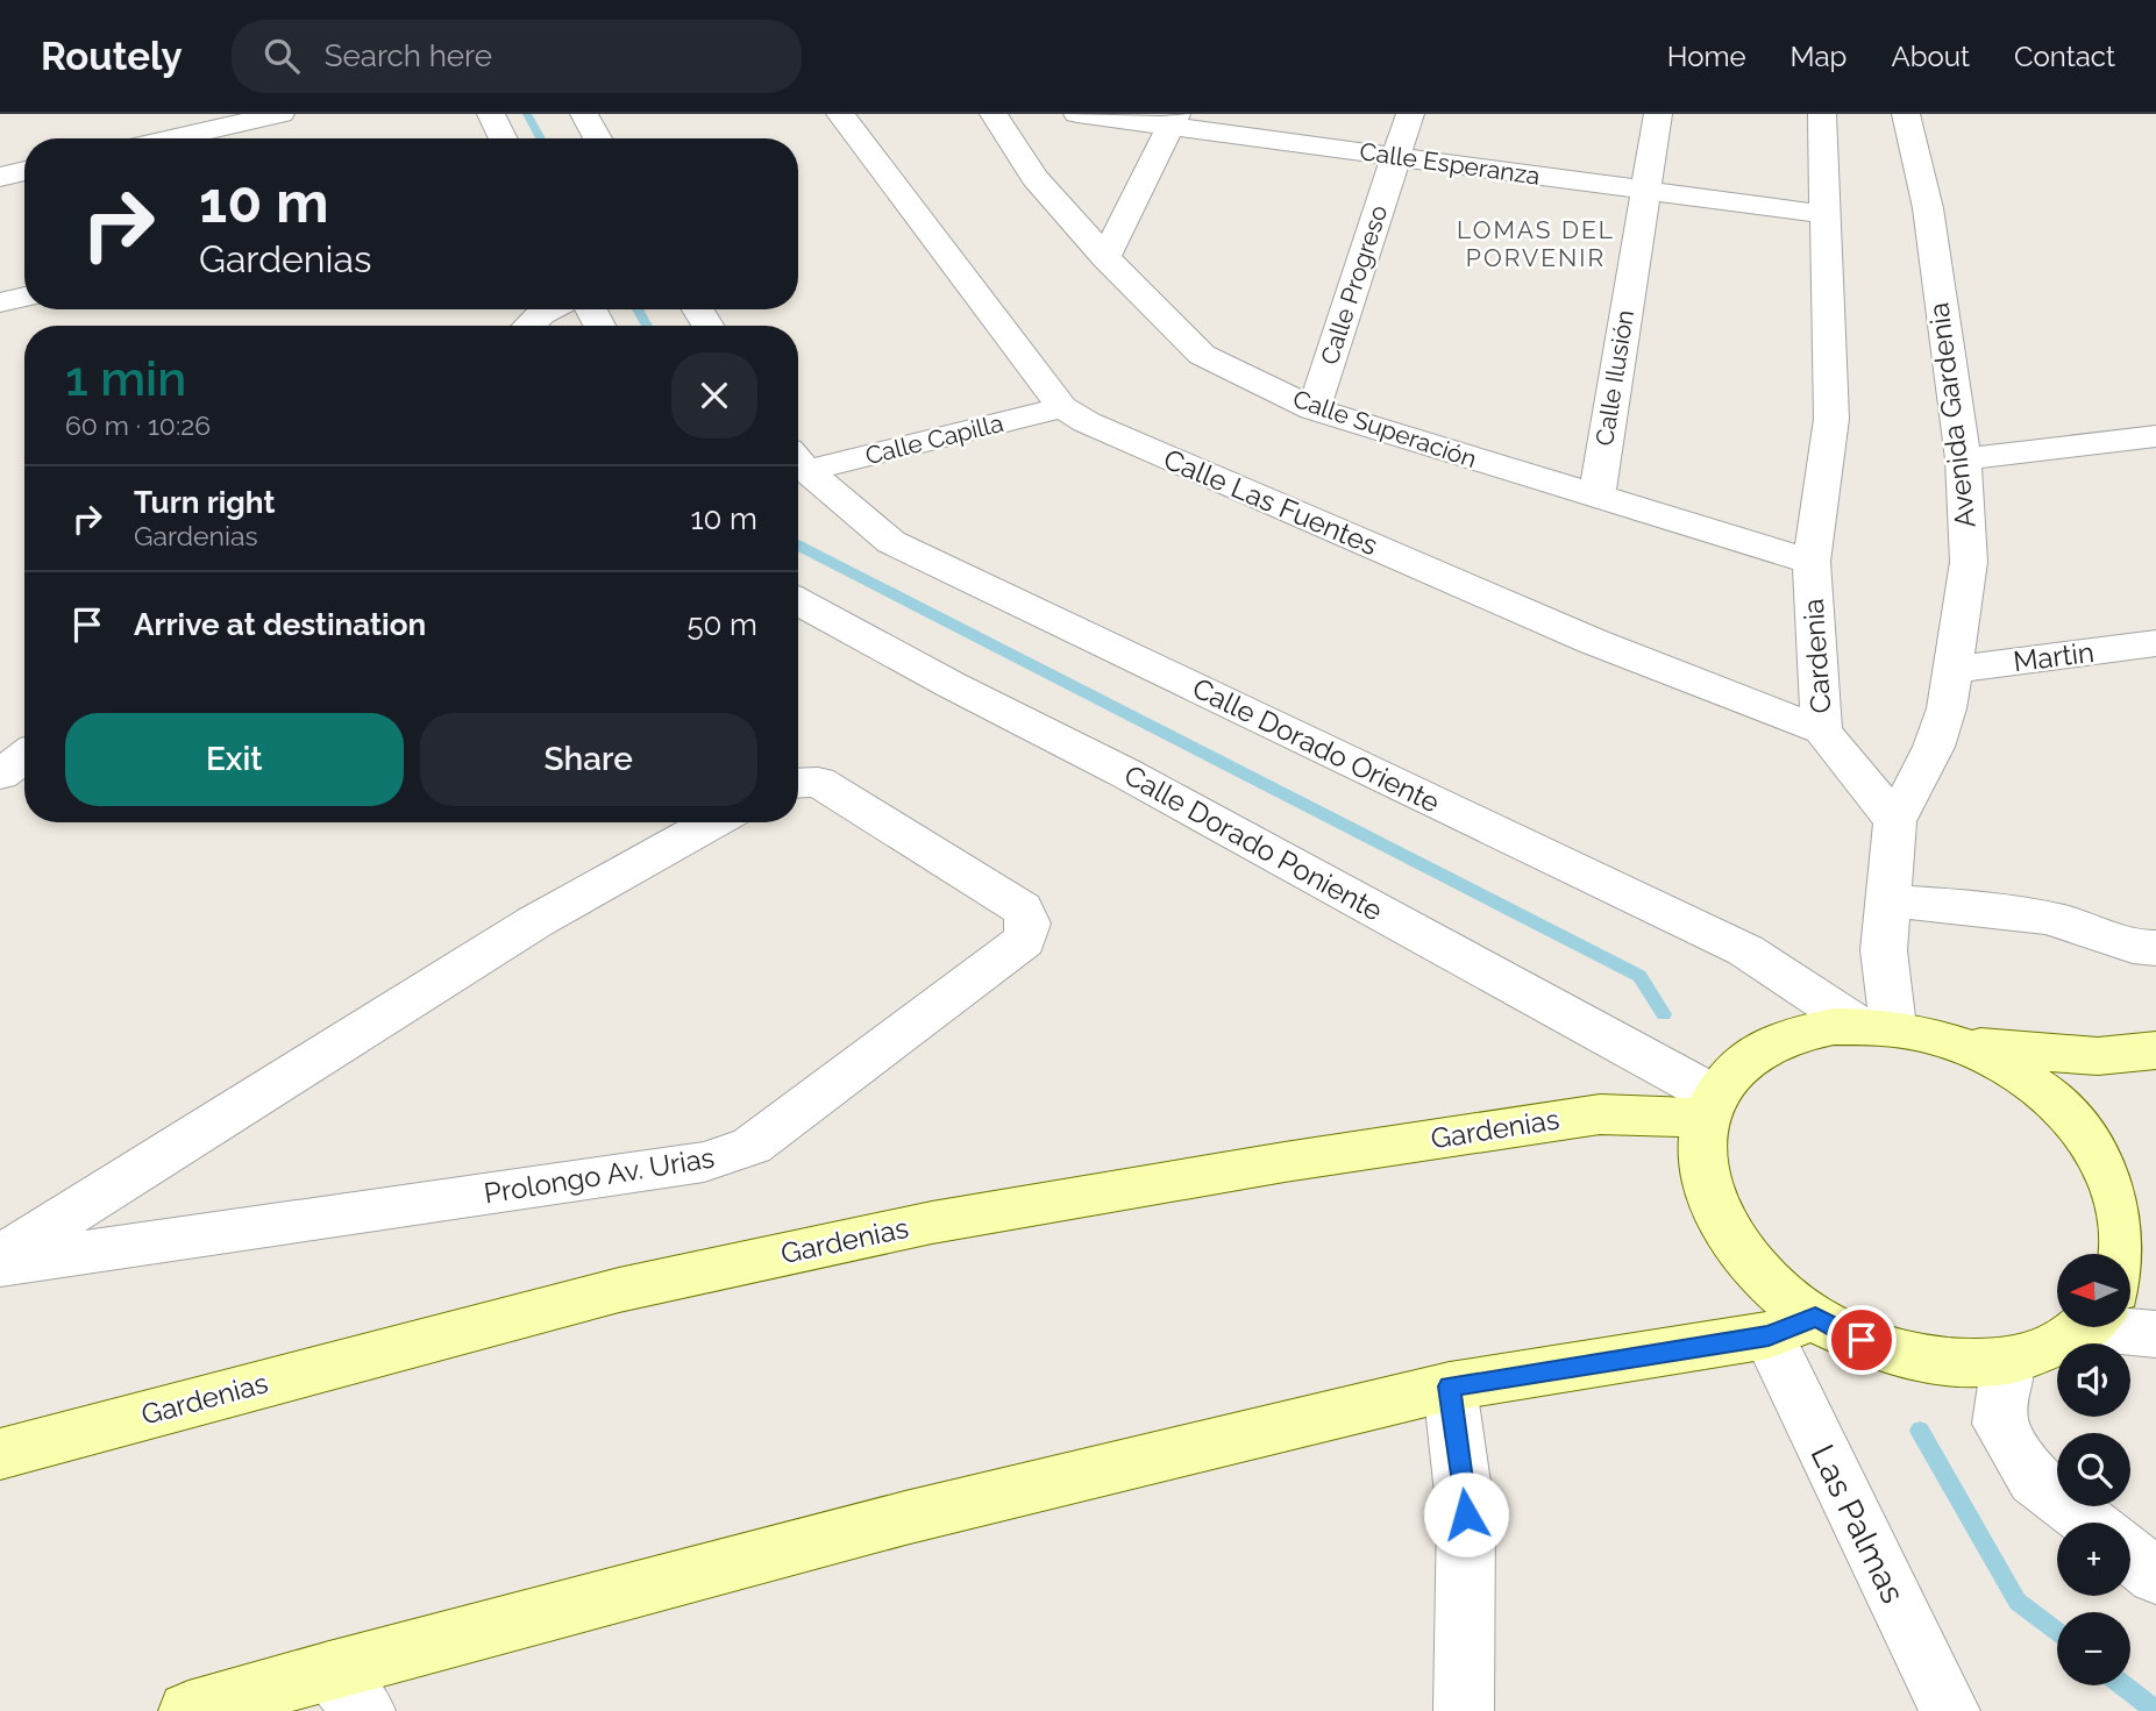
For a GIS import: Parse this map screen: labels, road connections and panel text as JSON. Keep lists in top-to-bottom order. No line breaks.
{"streets":{"street":["Calle Esperanza","Calle Progreso","Calle Ilusión","Avenida Gardenia","Calle Superación","Calle Capilla","Calle Las Fuentes","Cardenia","Martin","Calle Dorado Oriente","Calle Dorado Poniente","Gardenias","Prolongo Av. Urias","Las Palmas"]},"crossings":[["Calle Esperanza","Calle Progreso"],["Calle Esperanza","Calle Ilusión"],["Calle Progreso","Calle Superación"],["Calle Ilusión","Calle Superación"],["Avenida Gardenia","Cardenia"],["Avenida Gardenia","Martin"],["Avenida Gardenia","Calle Dorado Oriente"],["Calle Superación","Cardenia"],["Calle Capilla","Calle Las Fuentes"],["Calle Las Fuentes","Cardenia"],["Calle Dorado Poniente","Gardenias"]],"districts":["LOMAS DEL PORVENIR"],"north":"left","page":{"header":"Routely","search":"Search here","nav":["Home","Map","About","Contact"],"turn":["10 m","Gardenias"],"heading":["1 min","60 m · 10:26"],"list":[{"name":"Turn right","note":"Gardenias","value":"10 m"},{"name":"Arrive at destination","value":"50 m"}],"buttons":["Exit","Share"],"map_buttons":["+","−"]}}
